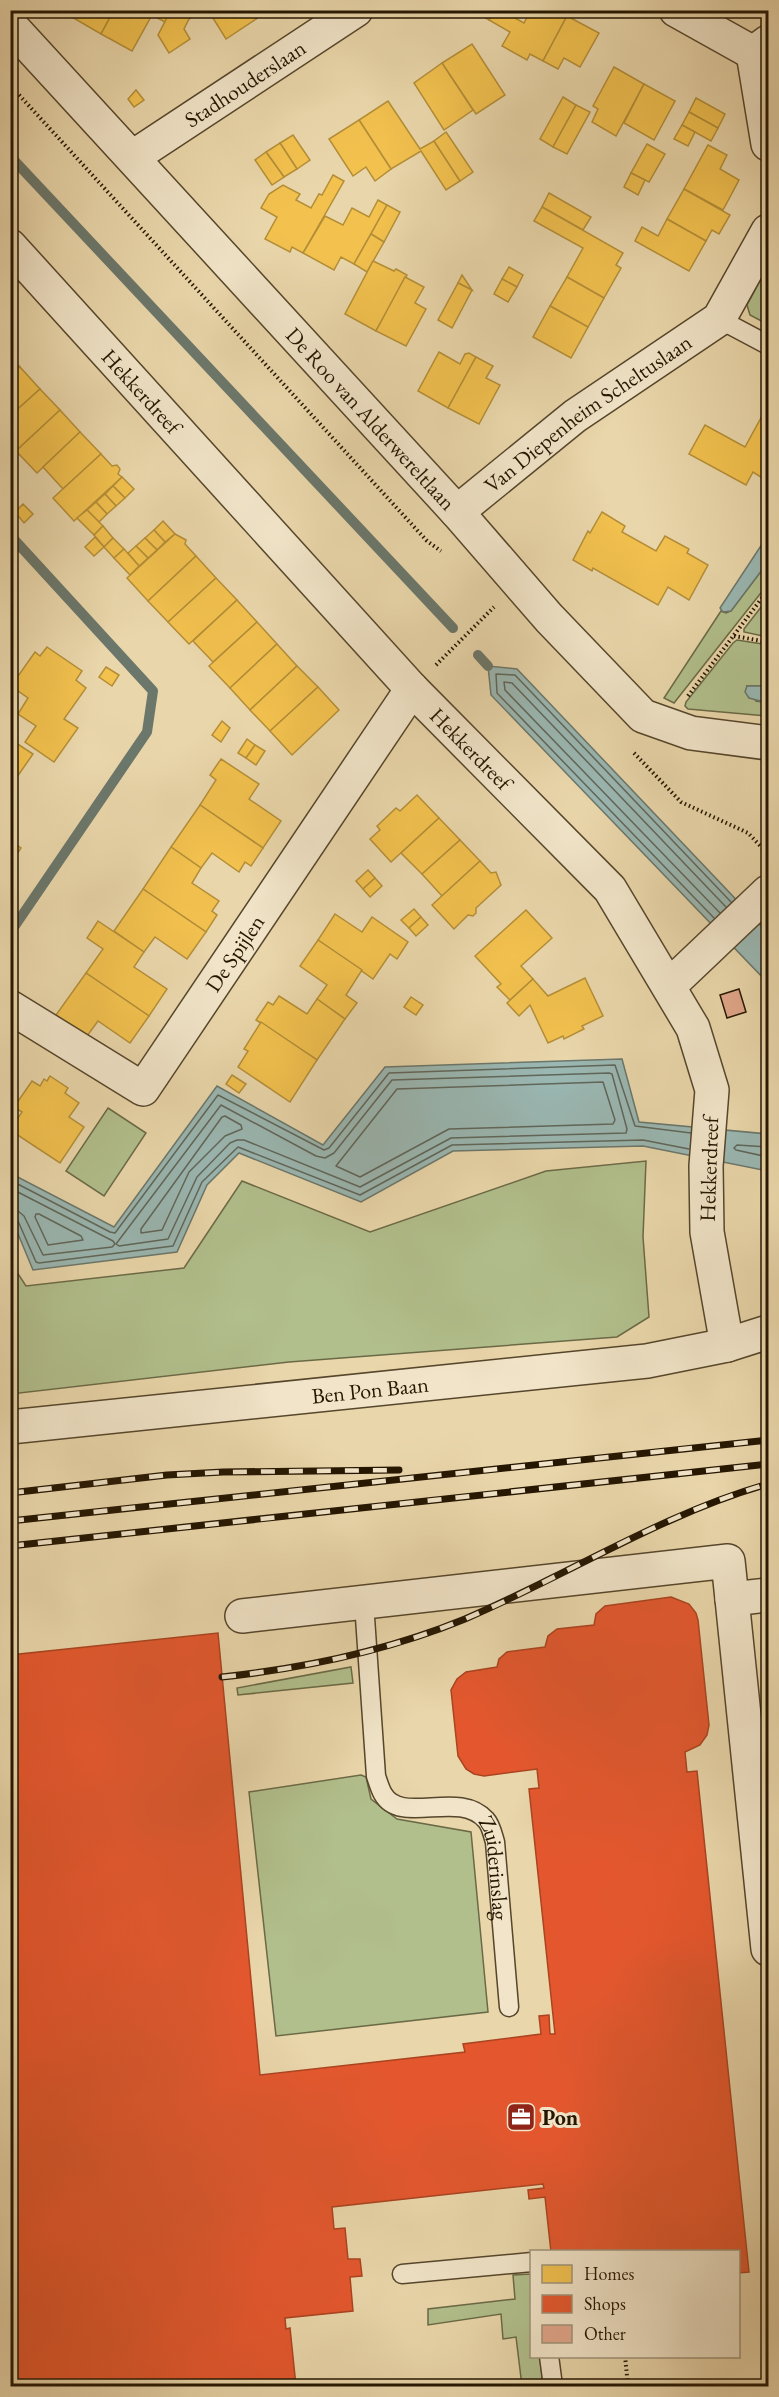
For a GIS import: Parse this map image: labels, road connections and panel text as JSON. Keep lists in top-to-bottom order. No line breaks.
{"streets":{"street":["Stadhouderslaan","Hekkerdreef","Van Diepenheim Scheltuslaan","De Roo van Alderwereltlaan","De Spijlen","Ben Pon Baan"],"lane":["Zuiderinslag"]},"crossings":[["Stadhouderslaan","De Roo van Alderwereltlaan"],["Hekkerdreef","De Spijlen"],["Hekkerdreef","Ben Pon Baan"],["Van Diepenheim Scheltuslaan","De Roo van Alderwereltlaan"]],"places":{"office":["Pon"]},"legend":["Homes","Shops","Other"]}
